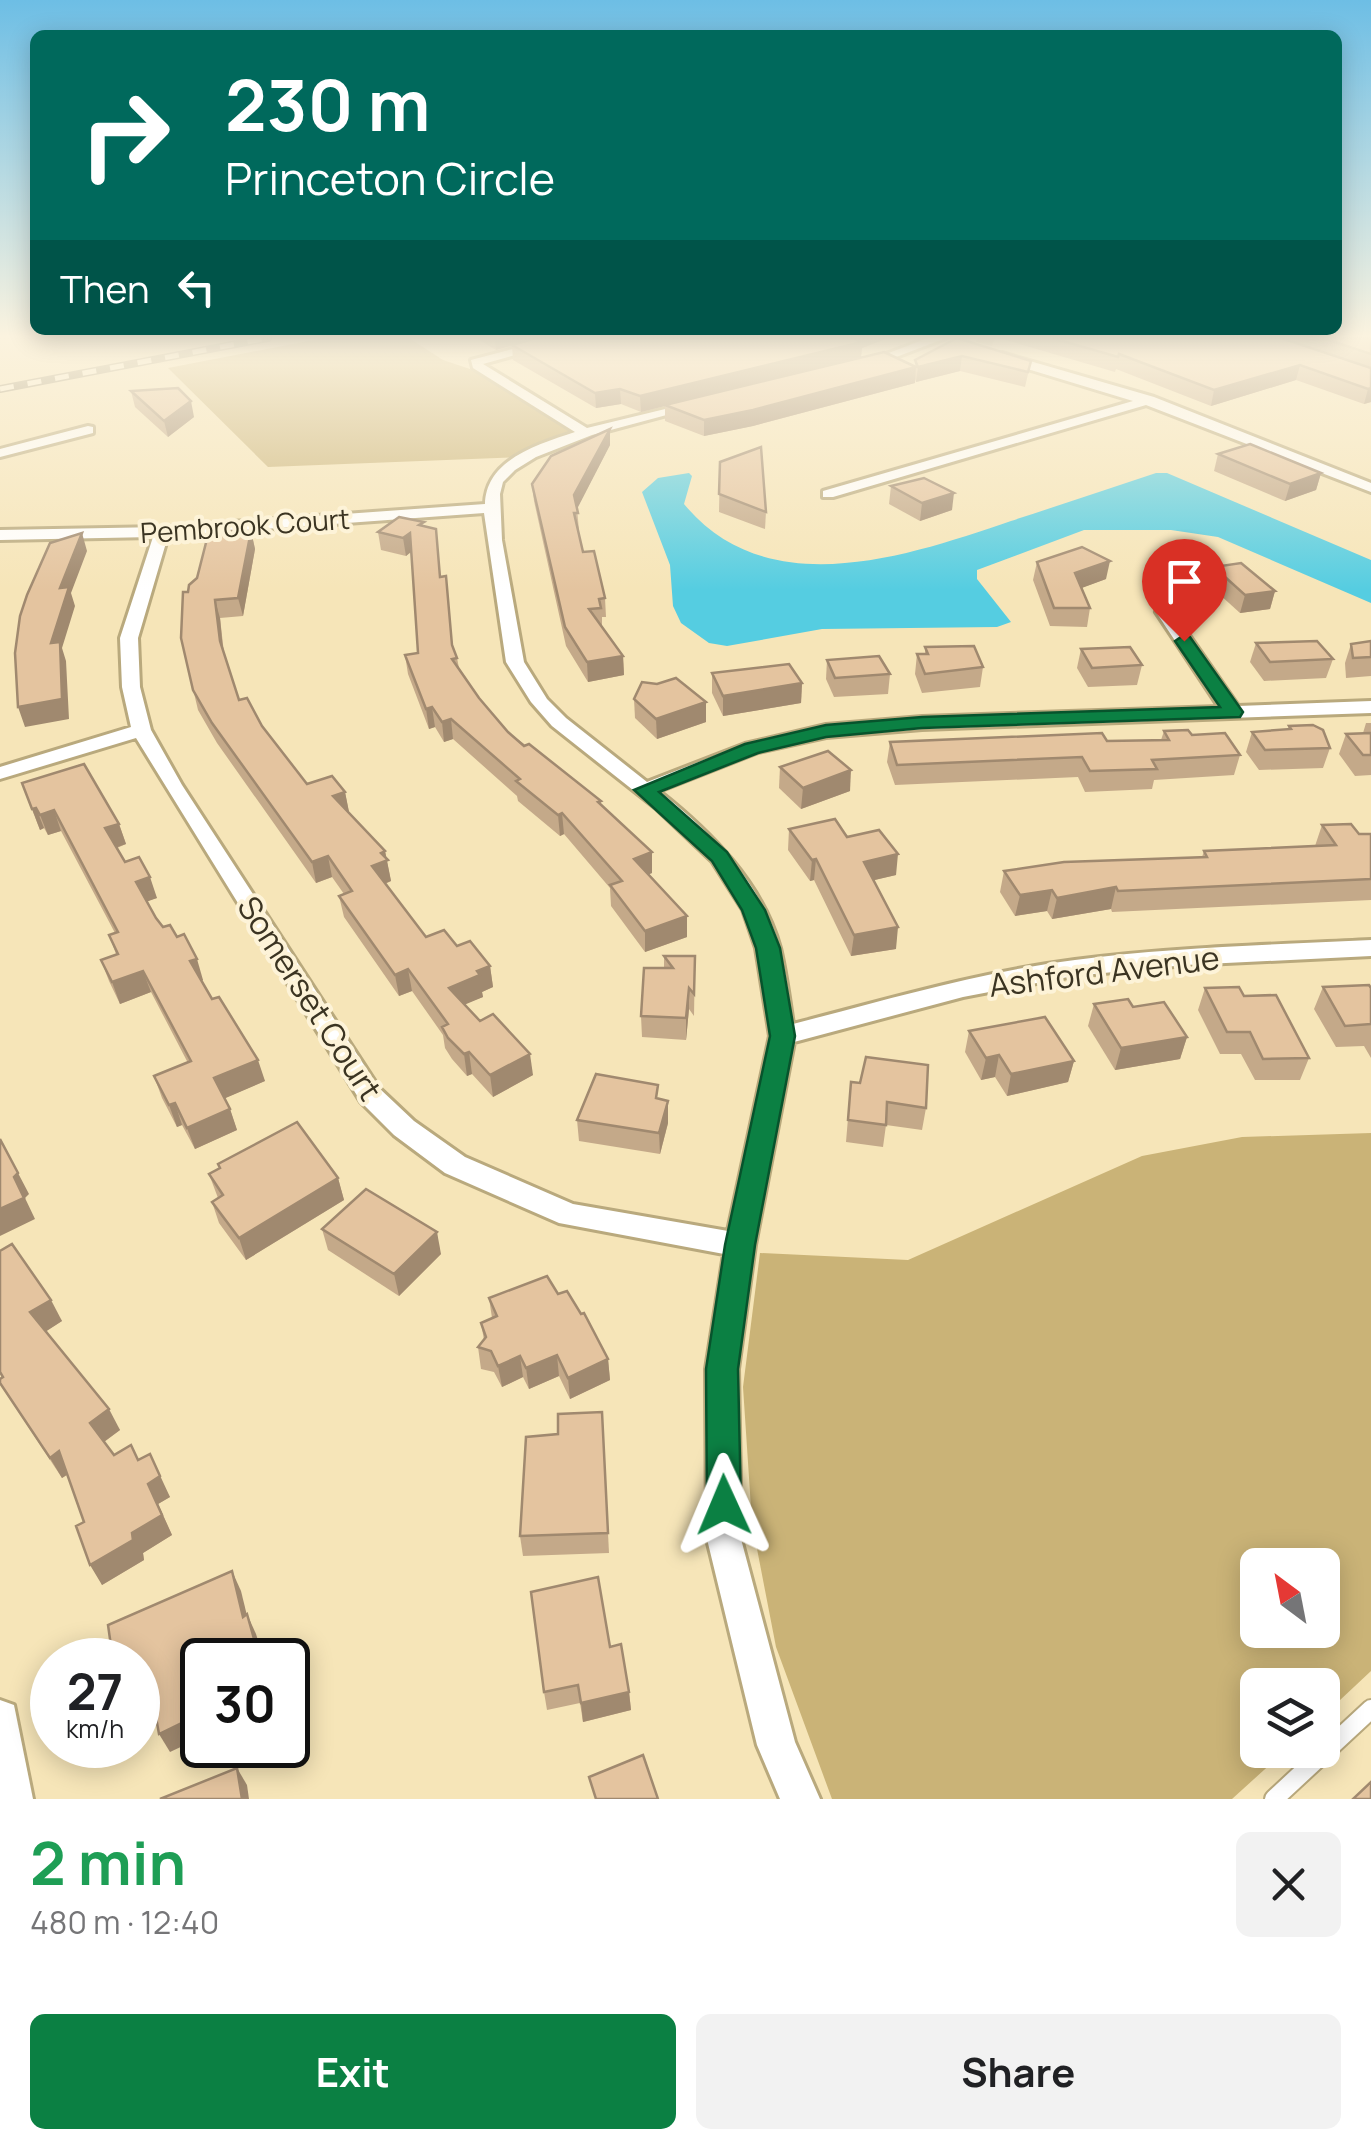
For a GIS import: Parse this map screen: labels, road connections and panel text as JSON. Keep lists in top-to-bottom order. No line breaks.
{"streets":{"street":["Pembrook Court","Ashford Avenue","Somerset Court"]},"crossings":[["Pembrook Court","Somerset Court"]],"north":"top left","page":{"turn":["230 m","Princeton Circle"],"then":"Then","speed":"27 km/h","limit":"30","heading":["2 min","480 m · 12:40"],"buttons":["Exit","Share"]}}
